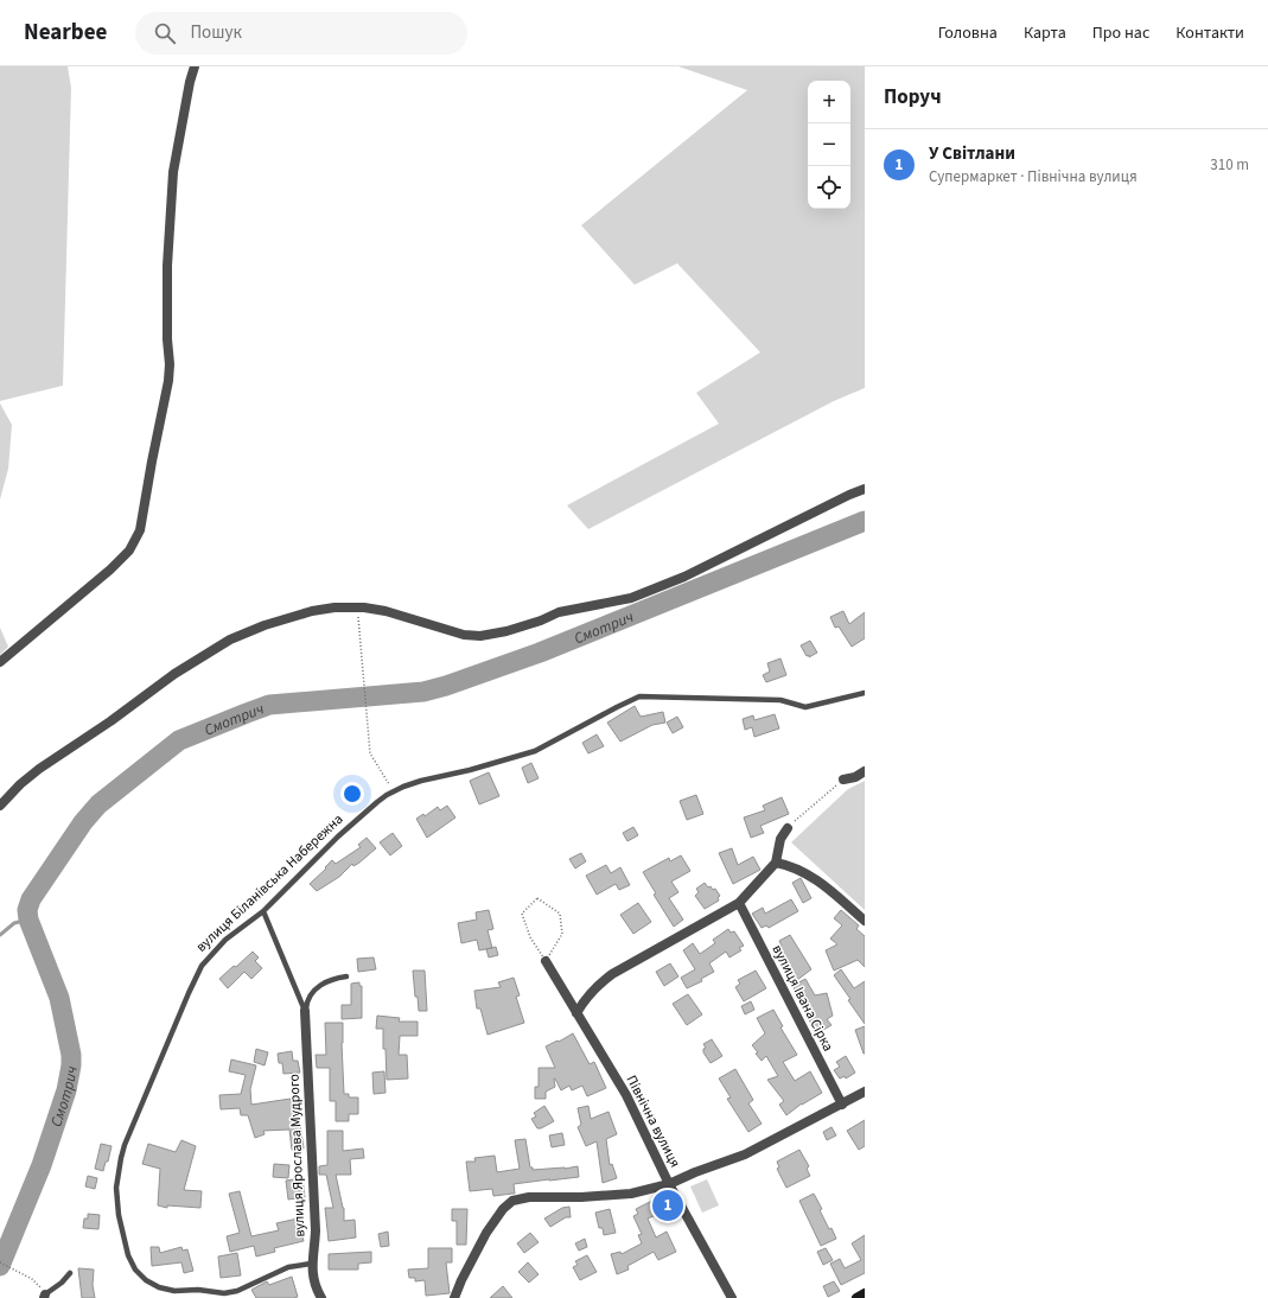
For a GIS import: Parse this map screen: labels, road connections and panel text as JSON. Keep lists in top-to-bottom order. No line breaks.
{"streets":{"street":["вулиця Івана Сірка","Північна вулиця","вулиця Ярослава Мудрого"],"lane":["вулиця Біланівська Набережна"]},"crossings":[["вулиця Біланівська Набережна","вулиця Ярослава Мудрого"]],"water":["Смотрич"],"page":{"header":"Nearbee","search":"Пошук","nav":["Головна","Карта","Про нас","Контакти"],"heading":"Поруч","map_buttons":["+","−"],"list":[{"mark":"1","name":"У Світлани","note":"Супермаркет · Північна вулиця","value":"310 m"}],"pins":"1"}}
